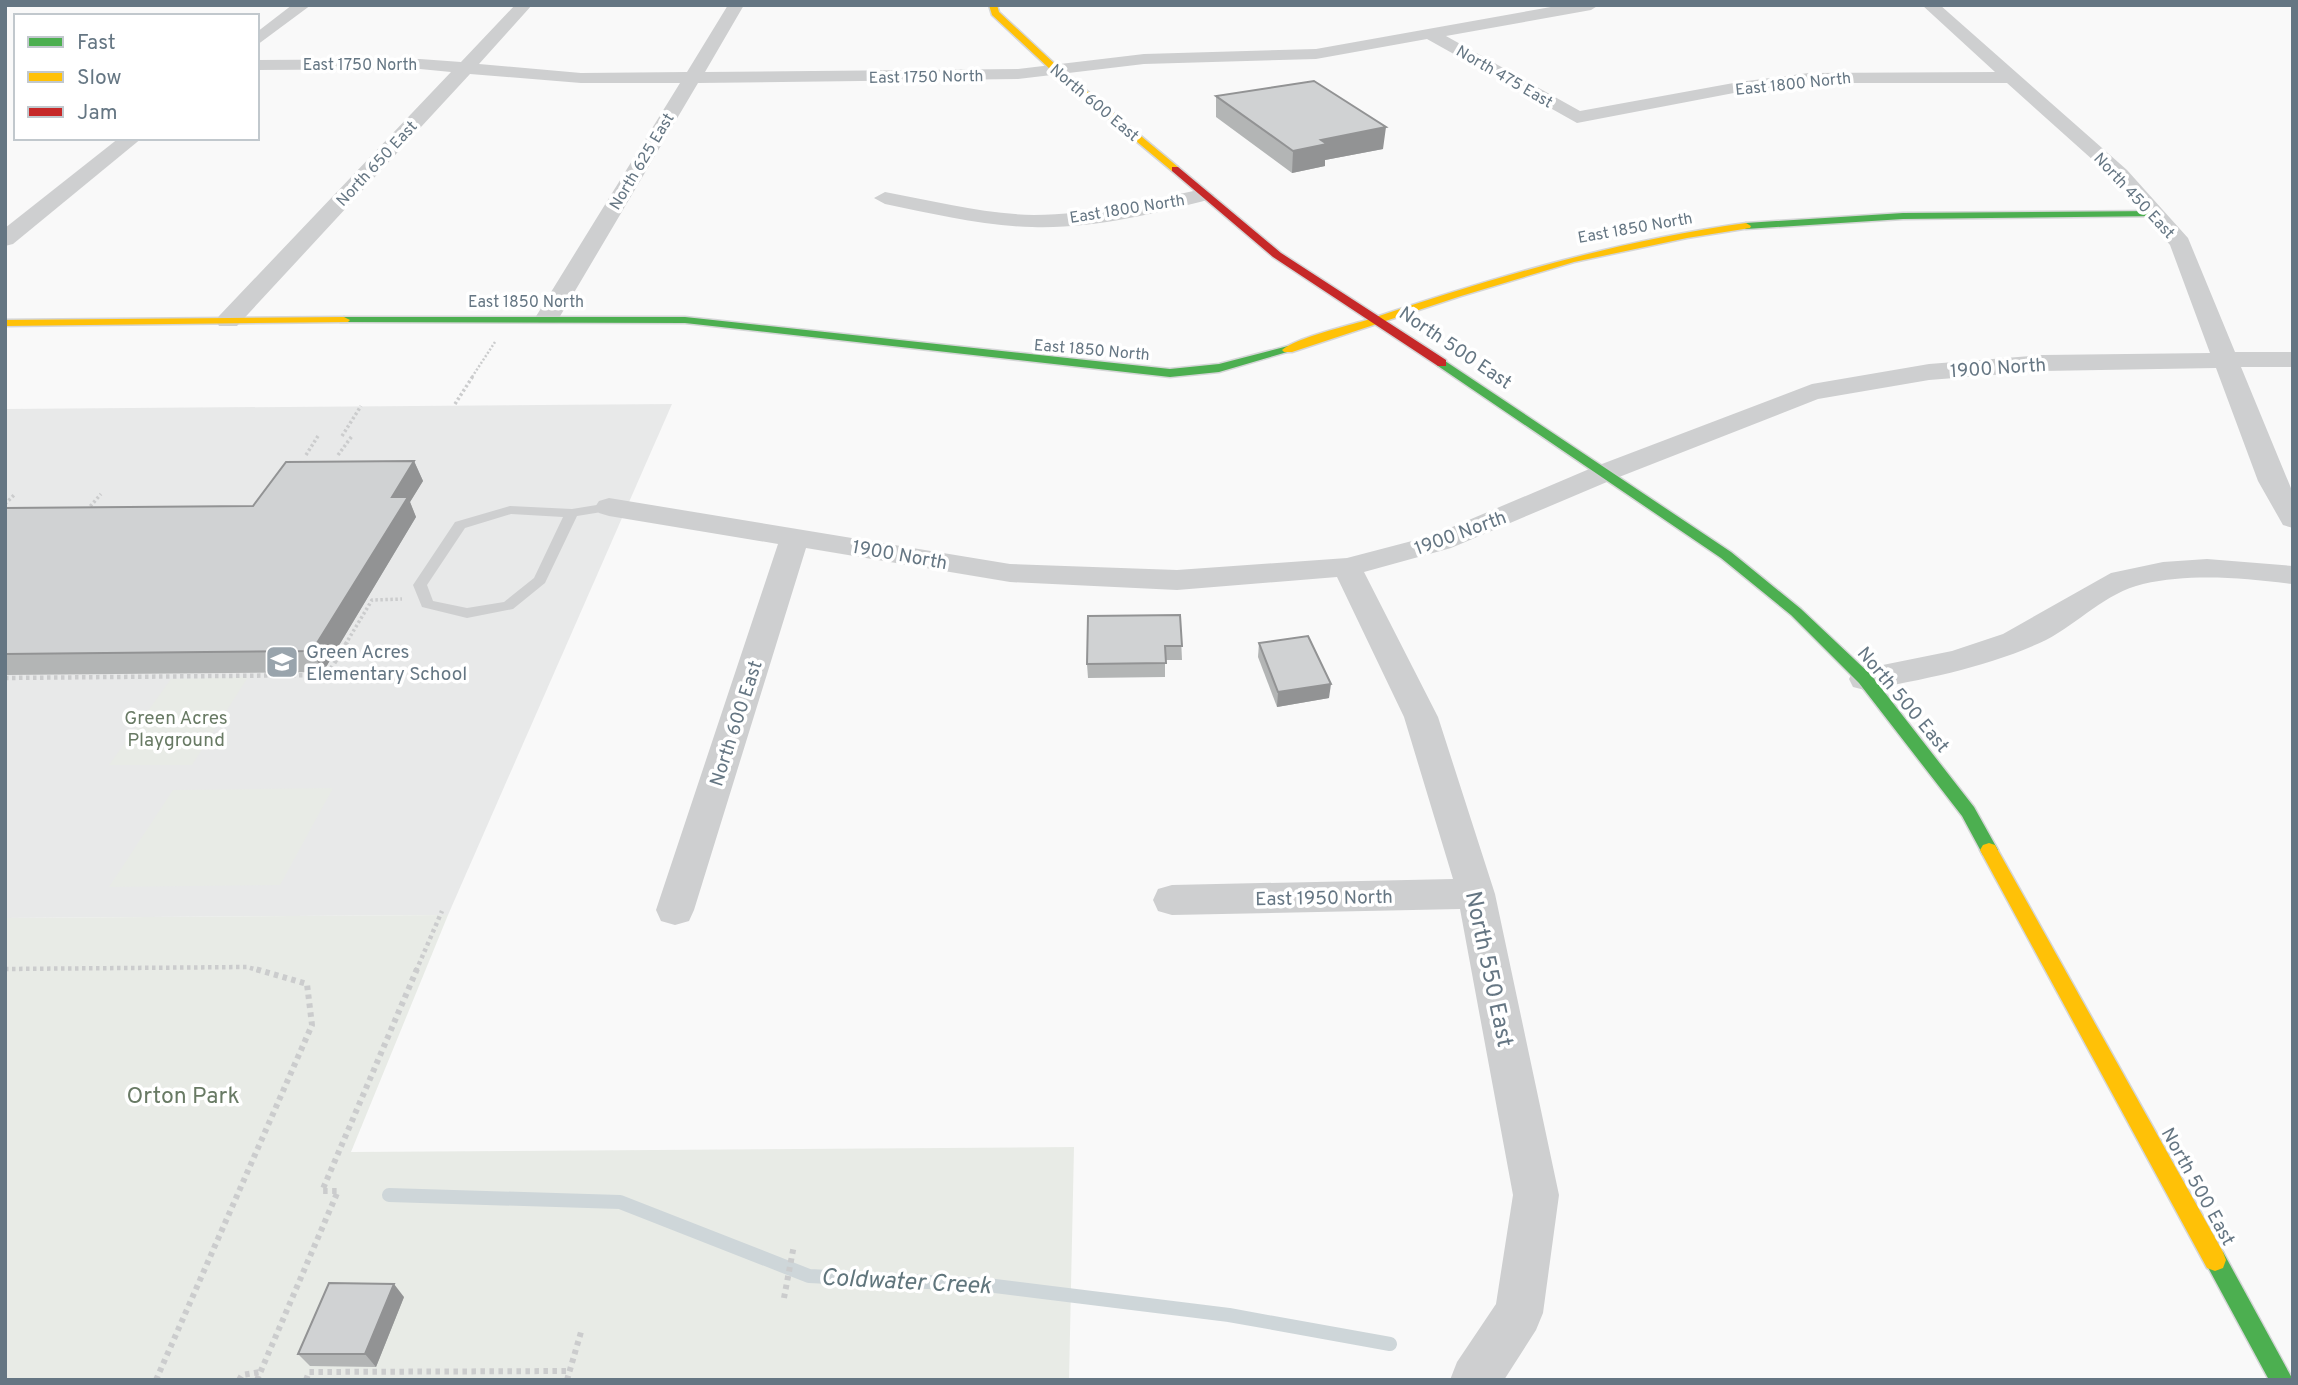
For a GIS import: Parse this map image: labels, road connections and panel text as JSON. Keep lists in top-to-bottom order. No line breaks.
{"streets":{"street":["East 1750 North","North 475 East","East 1800 North","North 600 East","North 625 East","North 650 East","North 450 East","East 1850 North","North 500 East","1900 North","East 1950 North","North 550 East"]},"crossings":[["East 1750 North","North 475 East"],["East 1750 North","North 600 East"],["East 1750 North","North 625 East"],["East 1750 North","North 650 East"],["North 475 East","East 1800 North"],["East 1800 North","North 600 East"],["East 1800 North","North 450 East"],["East 1800 North","North 500 East"],["North 600 East","North 500 East"],["North 600 East","1900 North"],["North 625 East","East 1850 North"],["North 650 East","East 1850 North"],["North 450 East","East 1850 North"],["North 450 East","1900 North"],["East 1850 North","North 500 East"],["North 500 East","1900 North"],["1900 North","North 550 East"],["East 1950 North","North 550 East"]],"water":["Coldwater Creek"],"parks":["Green Acres Playground","Orton Park"],"places":{"school or university":["Green Acres Elementary School"]},"legend":["Fast","Slow","Jam"]}
